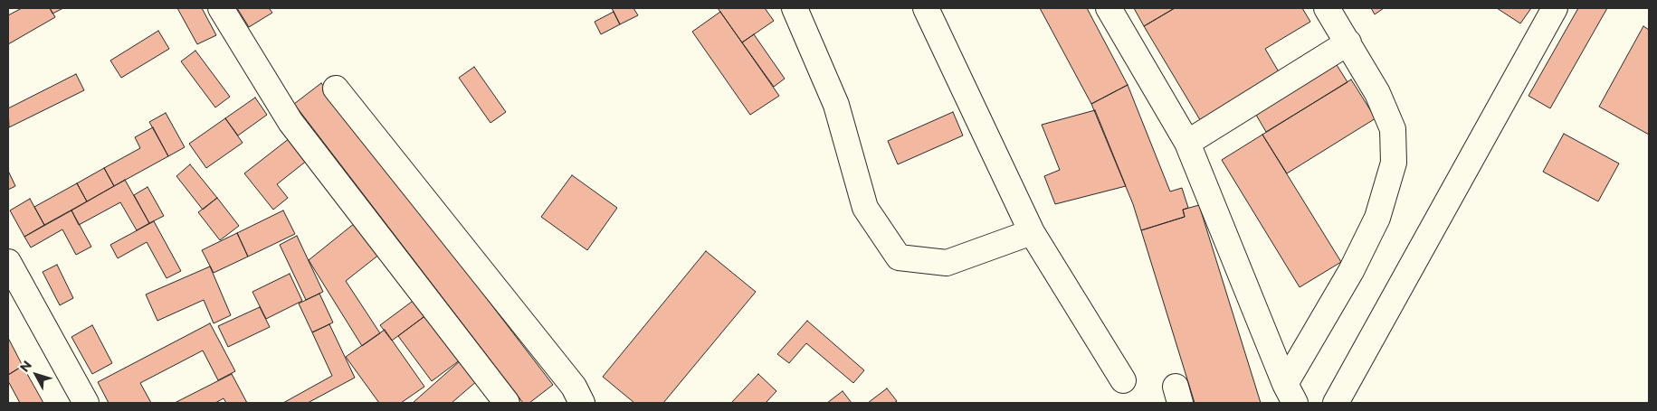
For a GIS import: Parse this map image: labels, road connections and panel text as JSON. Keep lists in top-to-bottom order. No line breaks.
{"north":"top left"}
